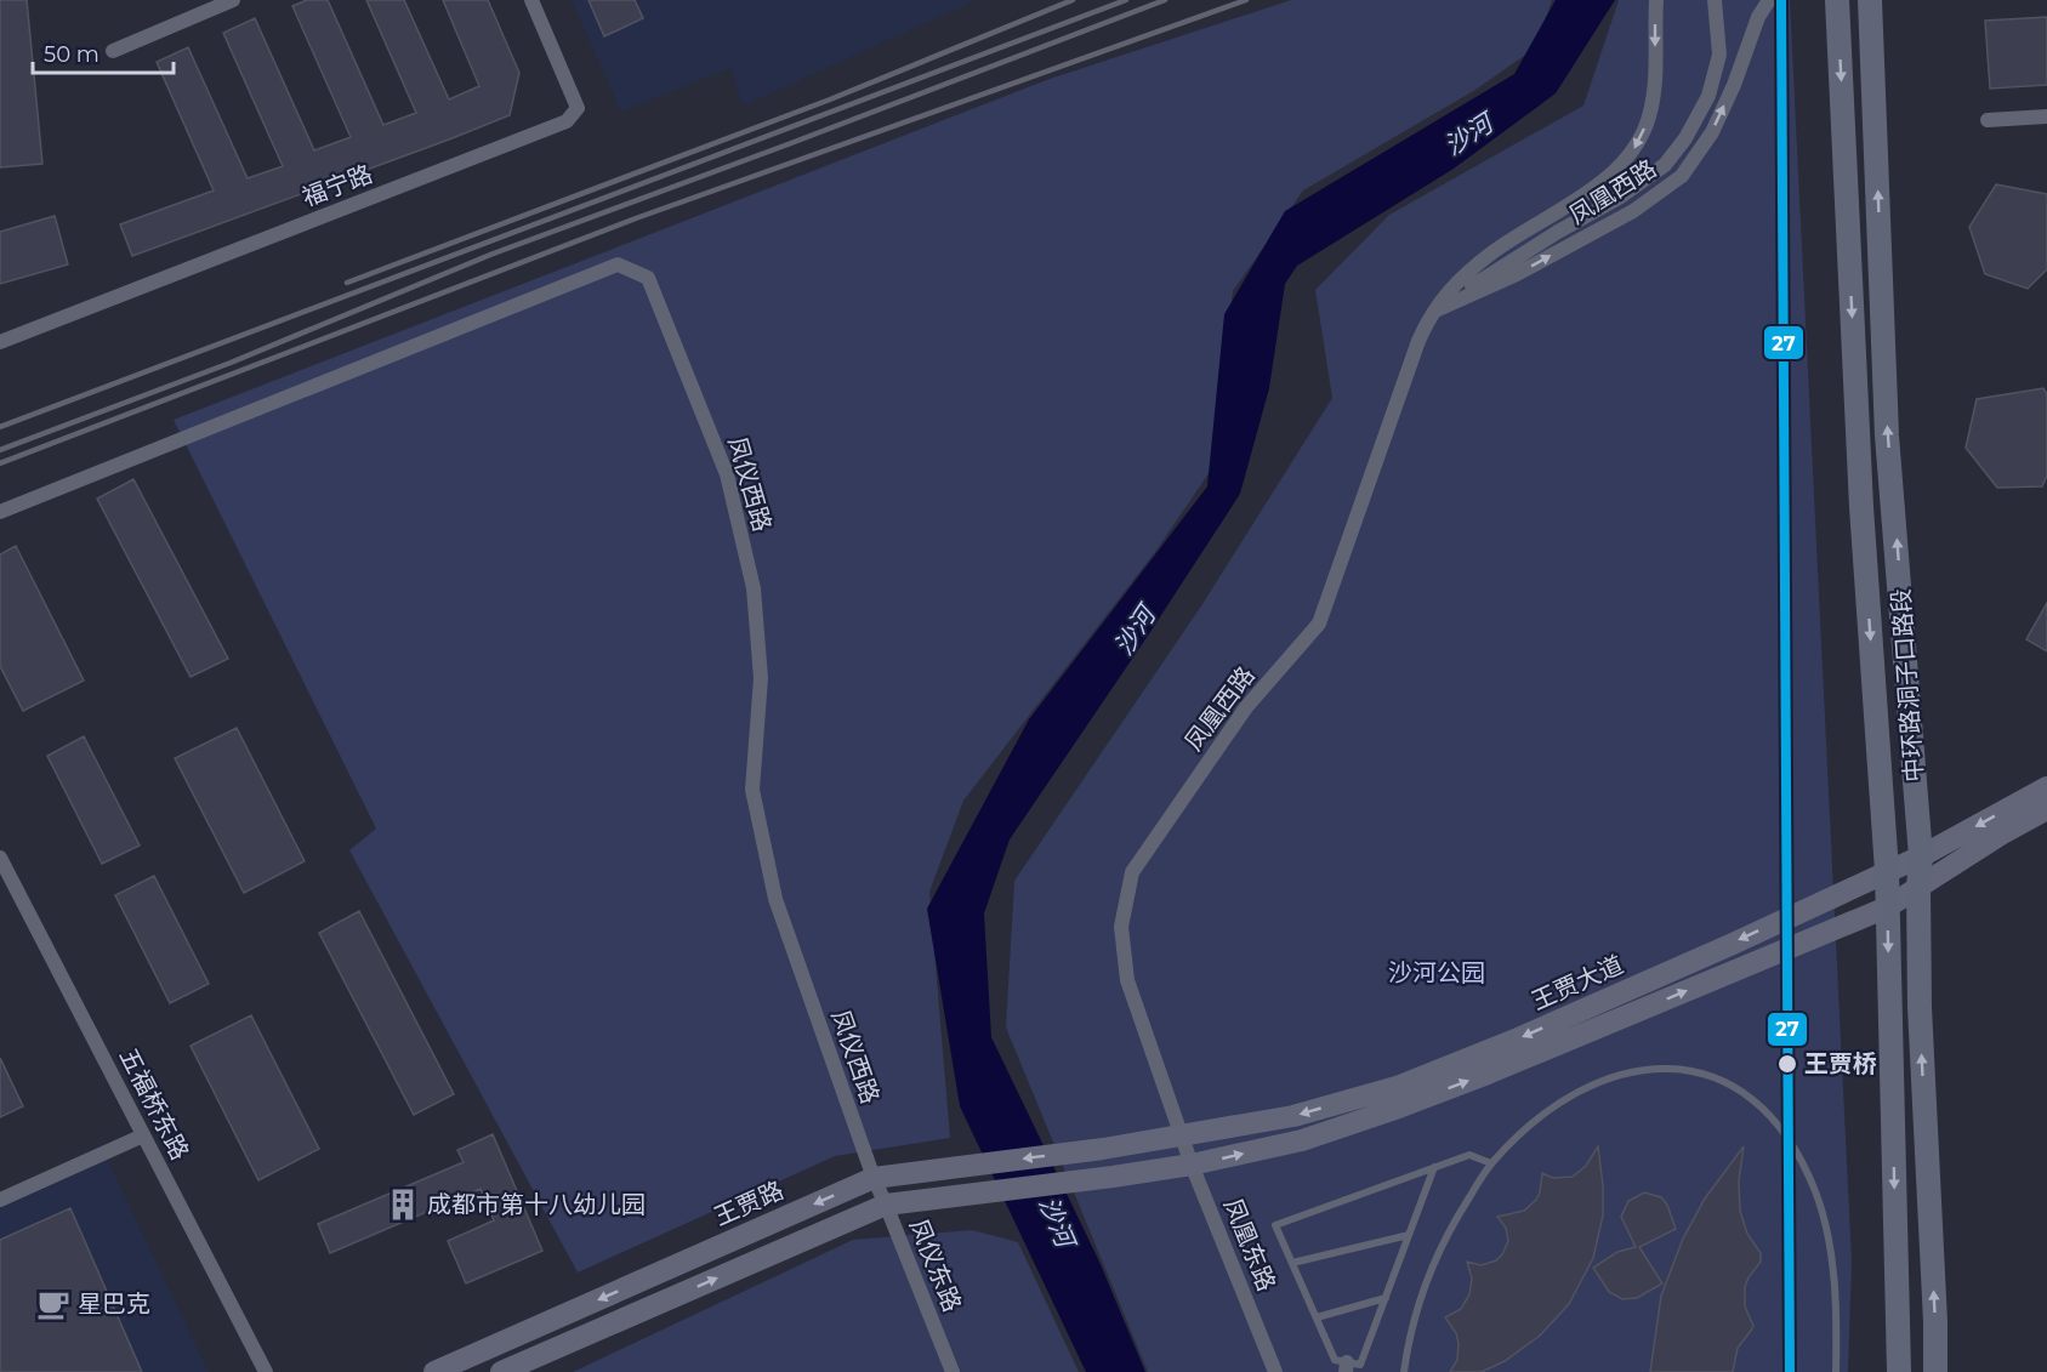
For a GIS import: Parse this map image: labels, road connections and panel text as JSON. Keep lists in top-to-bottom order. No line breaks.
{"streets":{"main road":["中环路洞子口路段","王贾大道","王贾路"],"street":["福宁路","凤凰西路","凤仪西路","五福桥东路","凤凰东路","凤仪东路"]},"crossings":[["凤凰西路","王贾大道"],["凤凰西路","凤凰东路"],["凤仪西路","王贾路"],["凤仪西路","凤仪东路"],["中环路洞子口路段","王贾大道"],["王贾大道","王贾路"],["王贾大道","凤凰东路"],["王贾大道","凤仪东路"],["王贾路","凤仪东路"]],"water":["沙河"],"parks":["沙河公园"],"places":{"other":["王贾桥"],"building":["成都市第十八幼儿园"],"cafe":["星巴克"]},"lines":["transit line 27"],"scale_bar":"50 m"}
